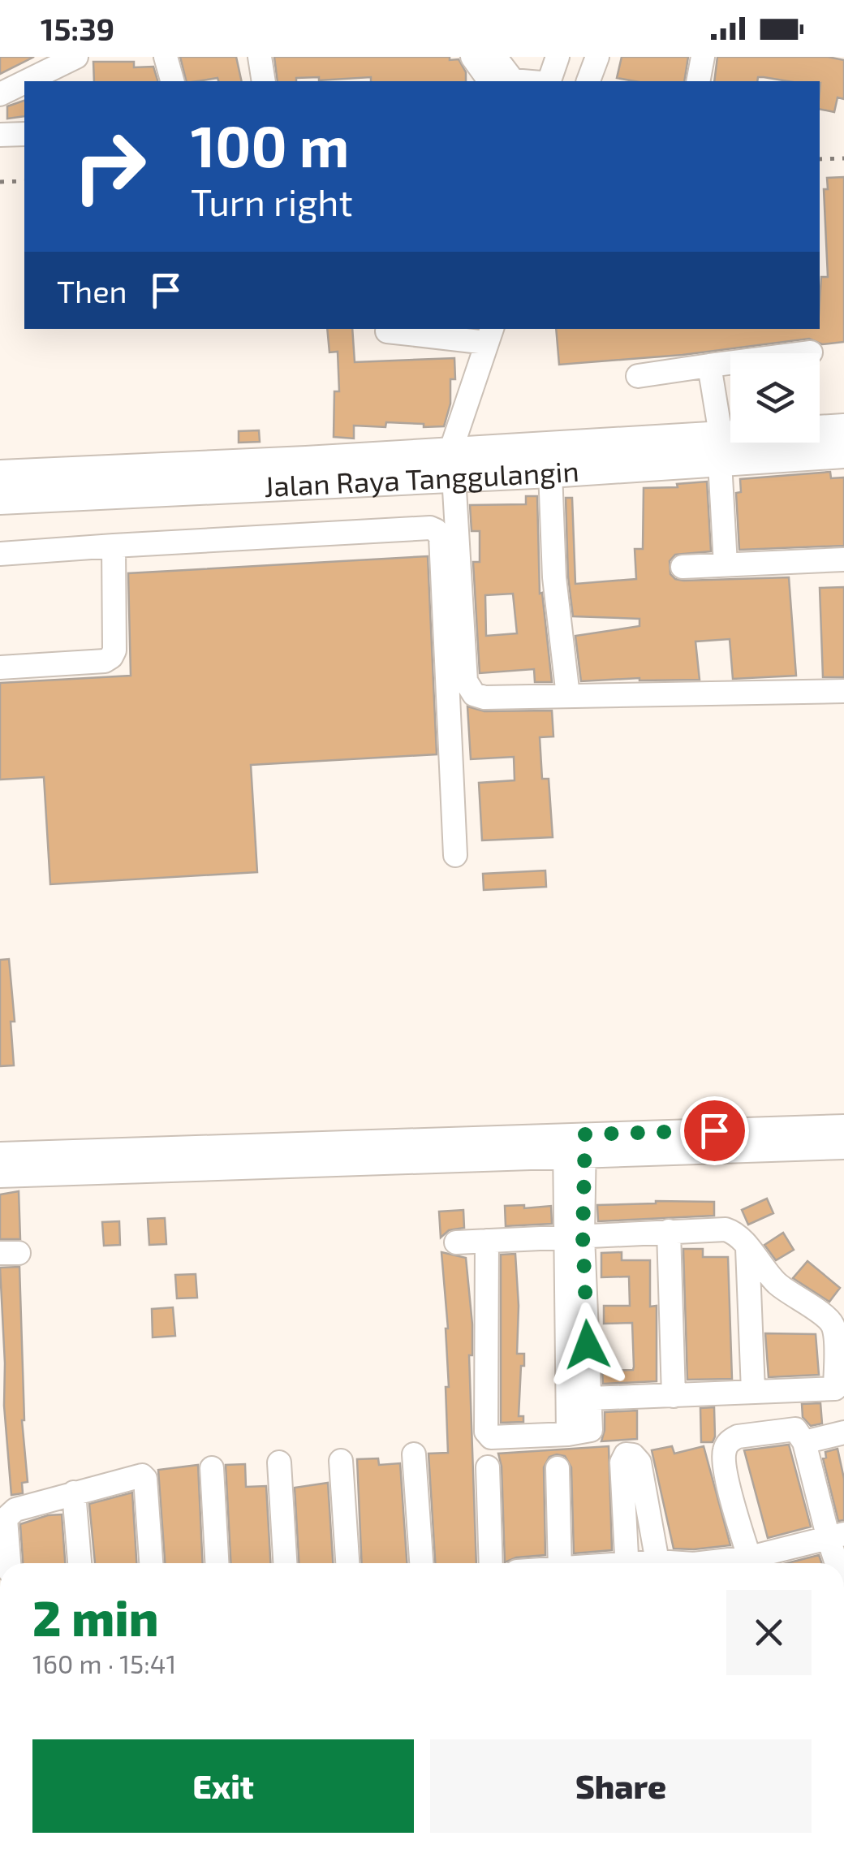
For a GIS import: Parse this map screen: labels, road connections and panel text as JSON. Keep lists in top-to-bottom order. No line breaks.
{"streets":{"highway":["Jalan Raya Tanggulangin"]},"page":{"status":"15:39","turn":["100 m","Turn right"],"then":"Then","heading":["2 min","160 m · 15:41"],"buttons":["Exit","Share"]}}
